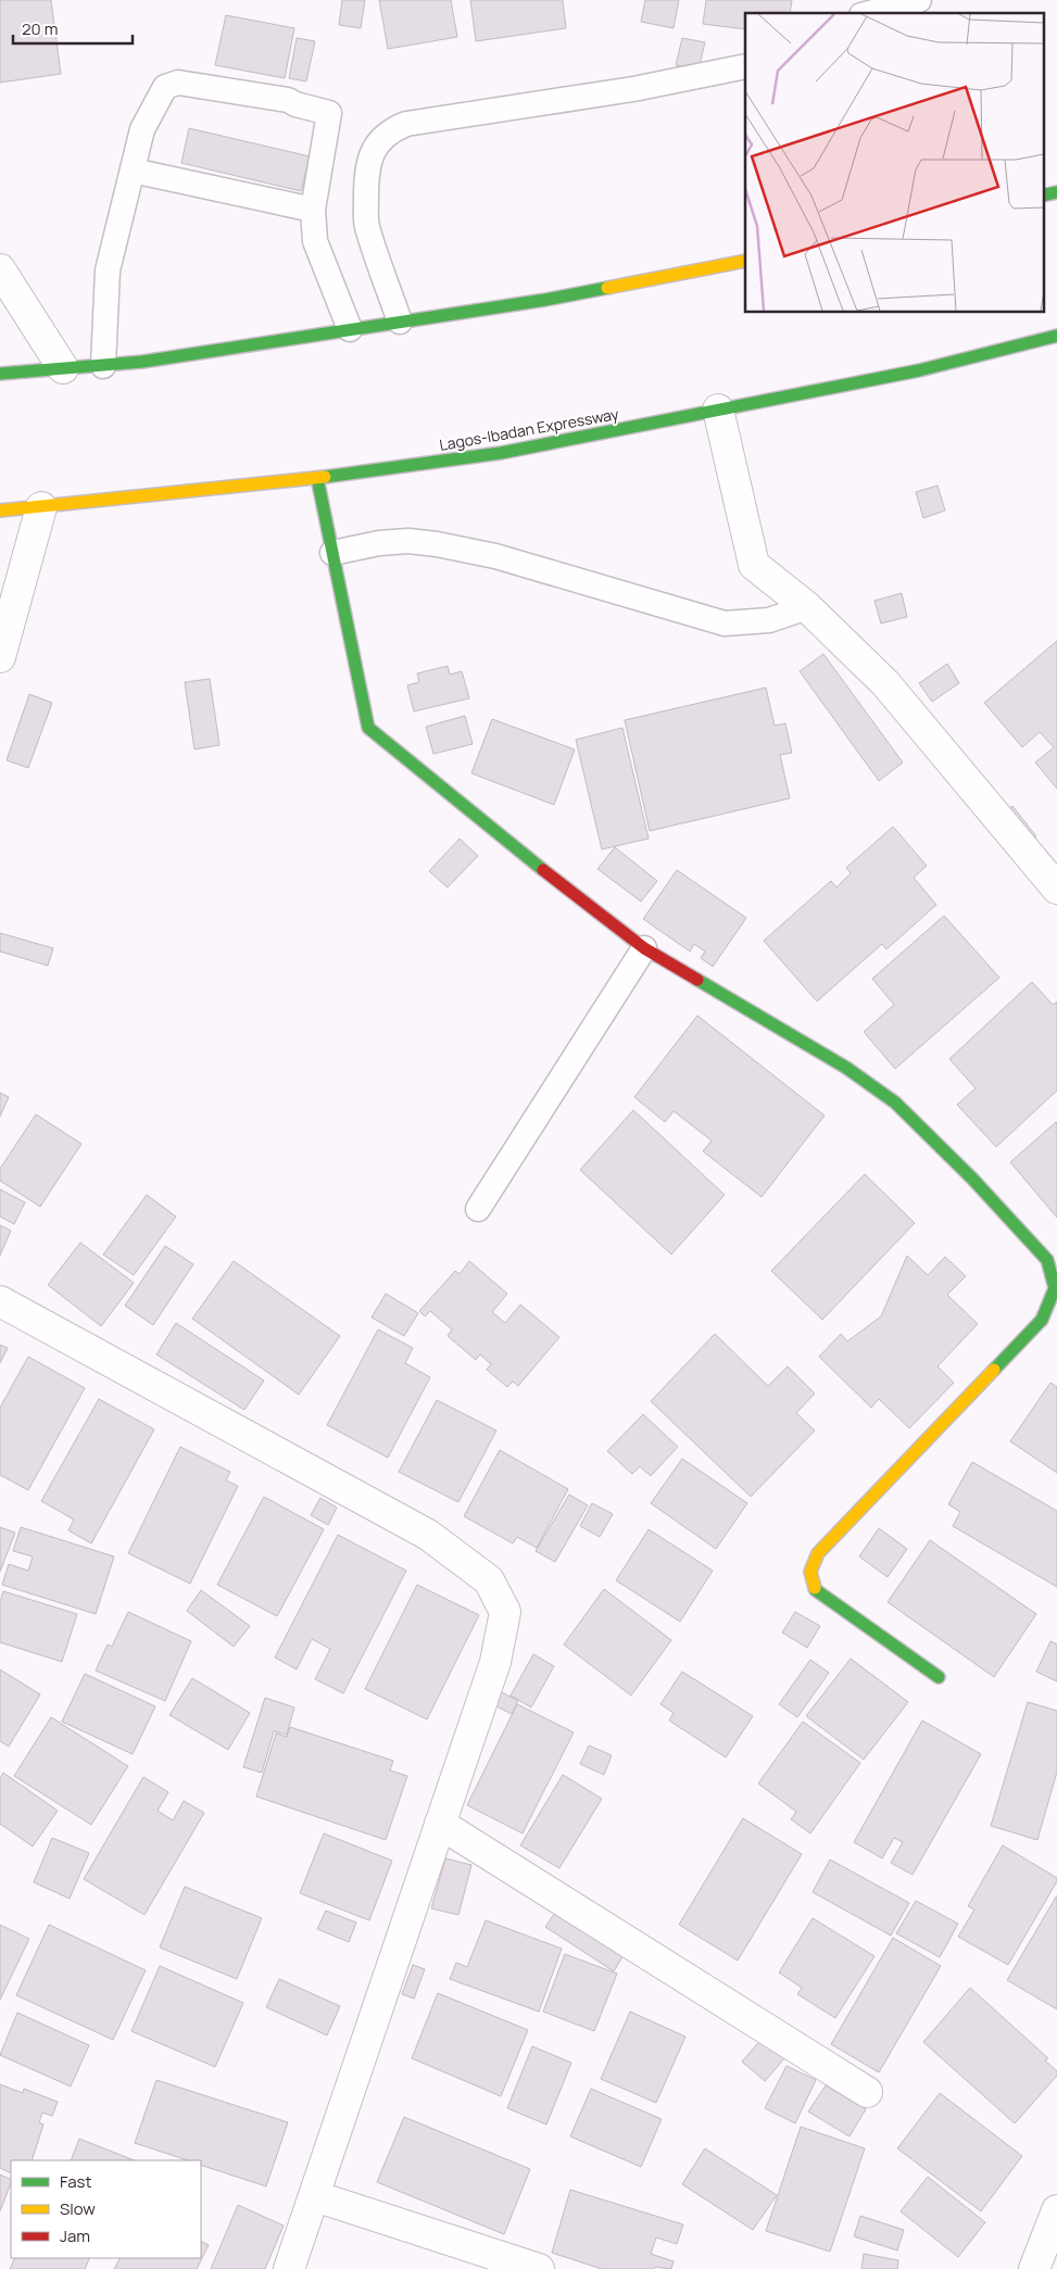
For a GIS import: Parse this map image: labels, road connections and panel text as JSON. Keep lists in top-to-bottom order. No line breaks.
{"streets":{"main road":["Lagos-Ibadan Expressway"]},"legend":["Fast","Slow","Jam"],"scale_bar":"20 m"}
